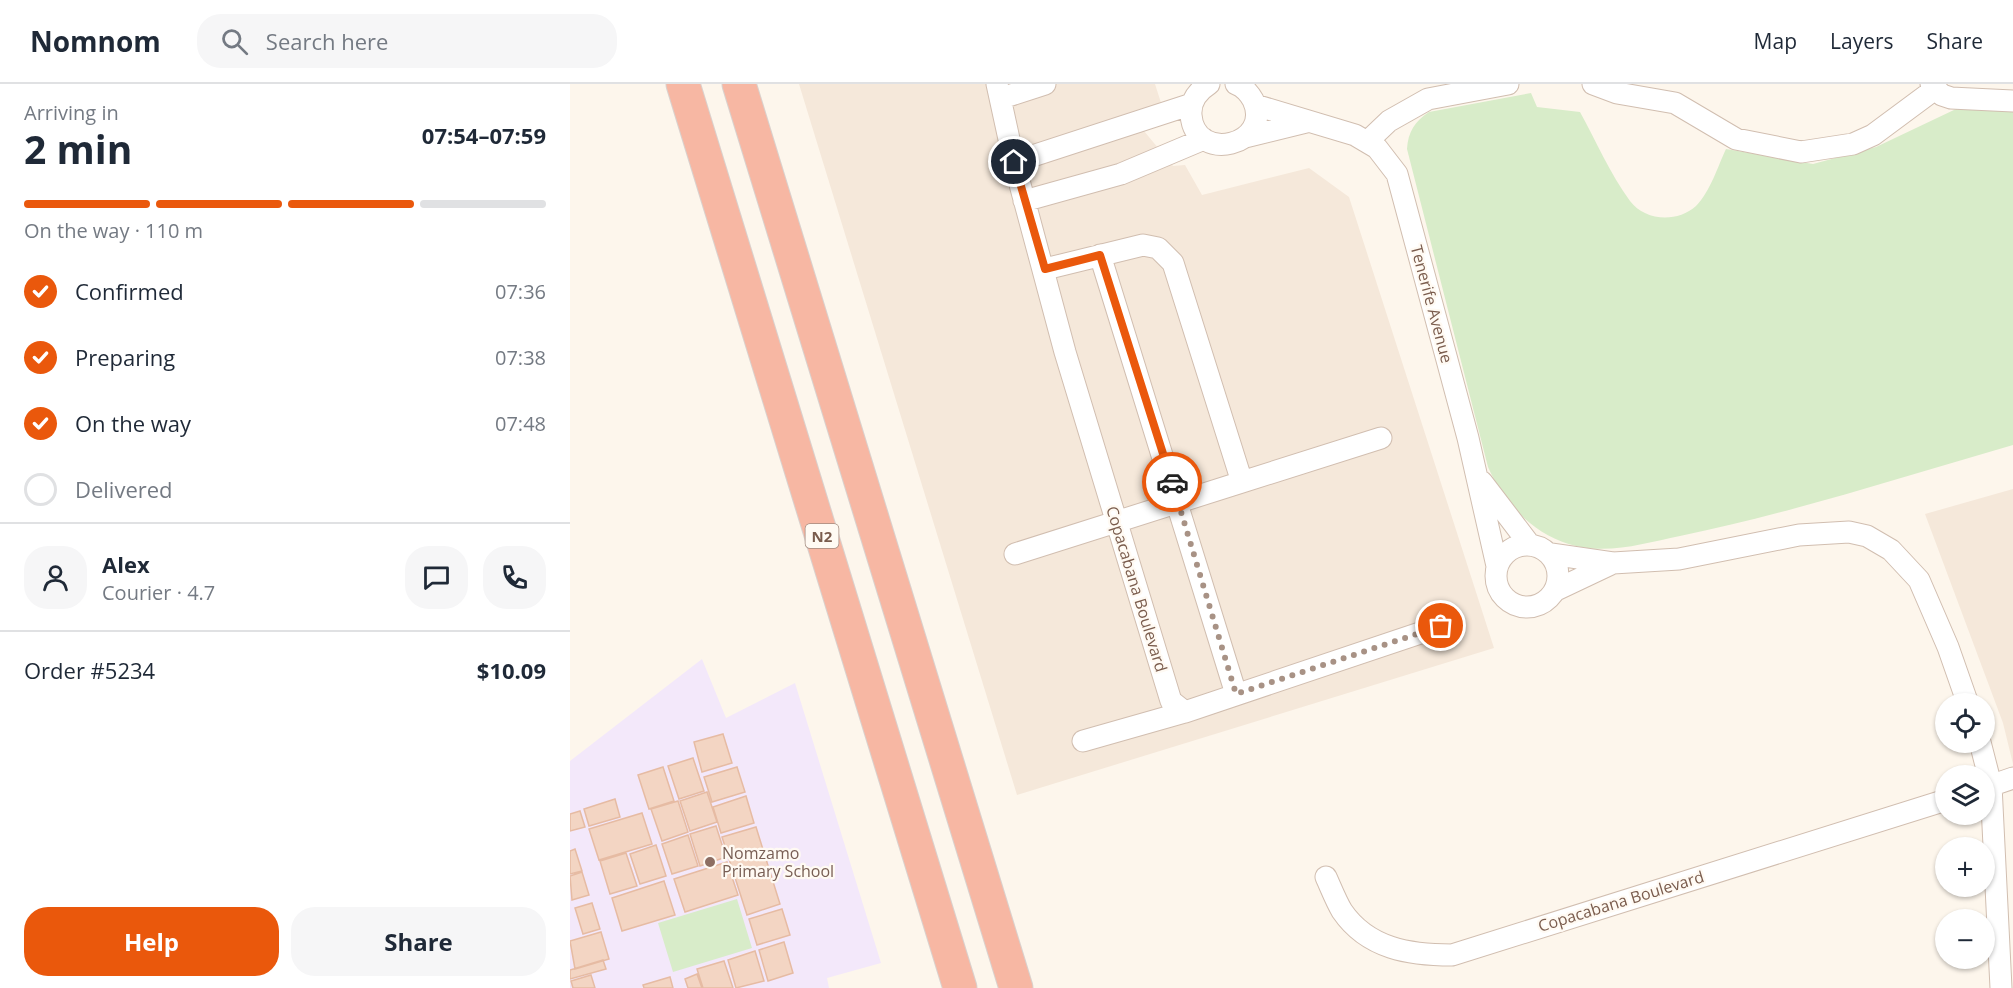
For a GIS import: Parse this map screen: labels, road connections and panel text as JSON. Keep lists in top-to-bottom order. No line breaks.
{"streets":{"highway":["N2"],"street":["Tenerife Avenue","Copacabana Boulevard"]},"places":["Nomzamo Primary School"],"page":{"header":"Nomnom","search":"Search here","nav":["Map","Layers","Share"],"heading":["2 min","Arriving in","07:54–07:59"],"panel":["Alex","Courier · 4.7","Order #5234","$10.09"],"bar":"On the way · 110 m","list":[["Confirmed","07:36"],["Preparing","07:38"],["On the way","07:48"],"Delivered"],"map_buttons":["+","−"],"buttons":["Help","Share"]}}
